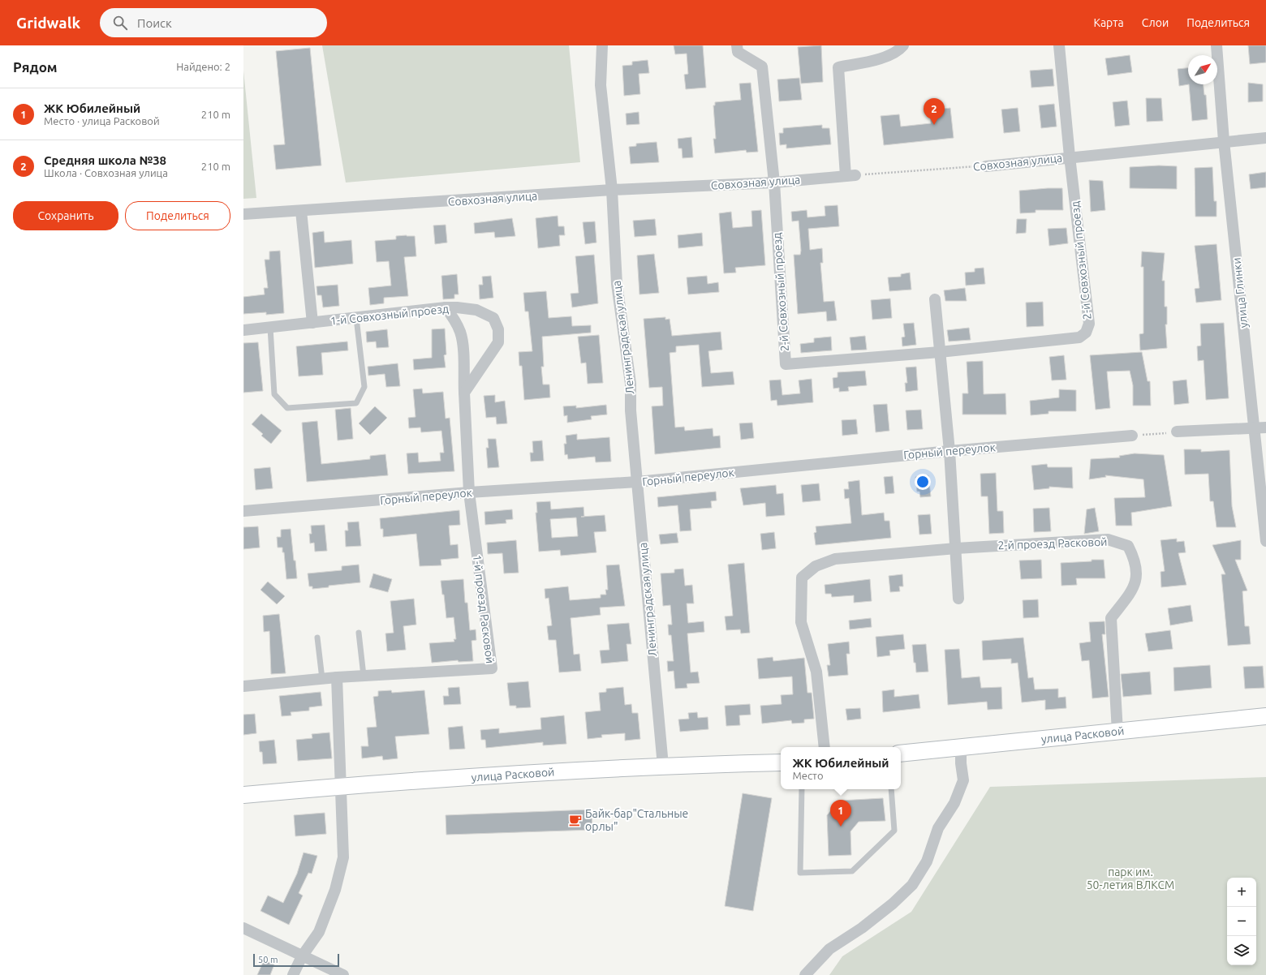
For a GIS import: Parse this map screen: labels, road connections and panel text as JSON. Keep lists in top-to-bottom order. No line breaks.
{"streets":{"street":["Совхозная улица","2-й Совхозный проезд","улица Глинки","1-й Совхозный проезд","Ленинградская улица","Горный переулок","2-й проезд Расковой","1-й проезд Расковой","улица Расковой"]},"crossings":[["Совхозная улица","2-й Совхозный проезд"],["Совхозная улица","улица Глинки"],["Совхозная улица","Ленинградская улица"],["Ленинградская улица","Горный переулок"],["Ленинградская улица","улица Расковой"],["Горный переулок","1-й проезд Расковой"],["2-й проезд Расковой","улица Расковой"]],"parks":["парк им. 50-летия ВЛКСМ"],"places":{"cafe":["Байк-бар\"Стальные орлы\""]},"scale_bar":"50 m","north":"top right","page":{"header":"Gridwalk","search":"Поиск","nav":["Карта","Слои","Поделиться"],"heading":["Рядом","Найдено: 2"],"list":[{"mark":"1","name":"ЖК Юбилейный","note":"Место · улица Расковой","value":"210 m"},{"mark":"2","name":"Средняя школа №38","note":"Школа · Совхозная улица","value":"210 m"}],"pins":["2","1"],"buttons":["Сохранить","Поделиться"],"popup":["ЖК Юбилейный","Место"],"map_buttons":["+","−"],"scale":"50 m"}}
